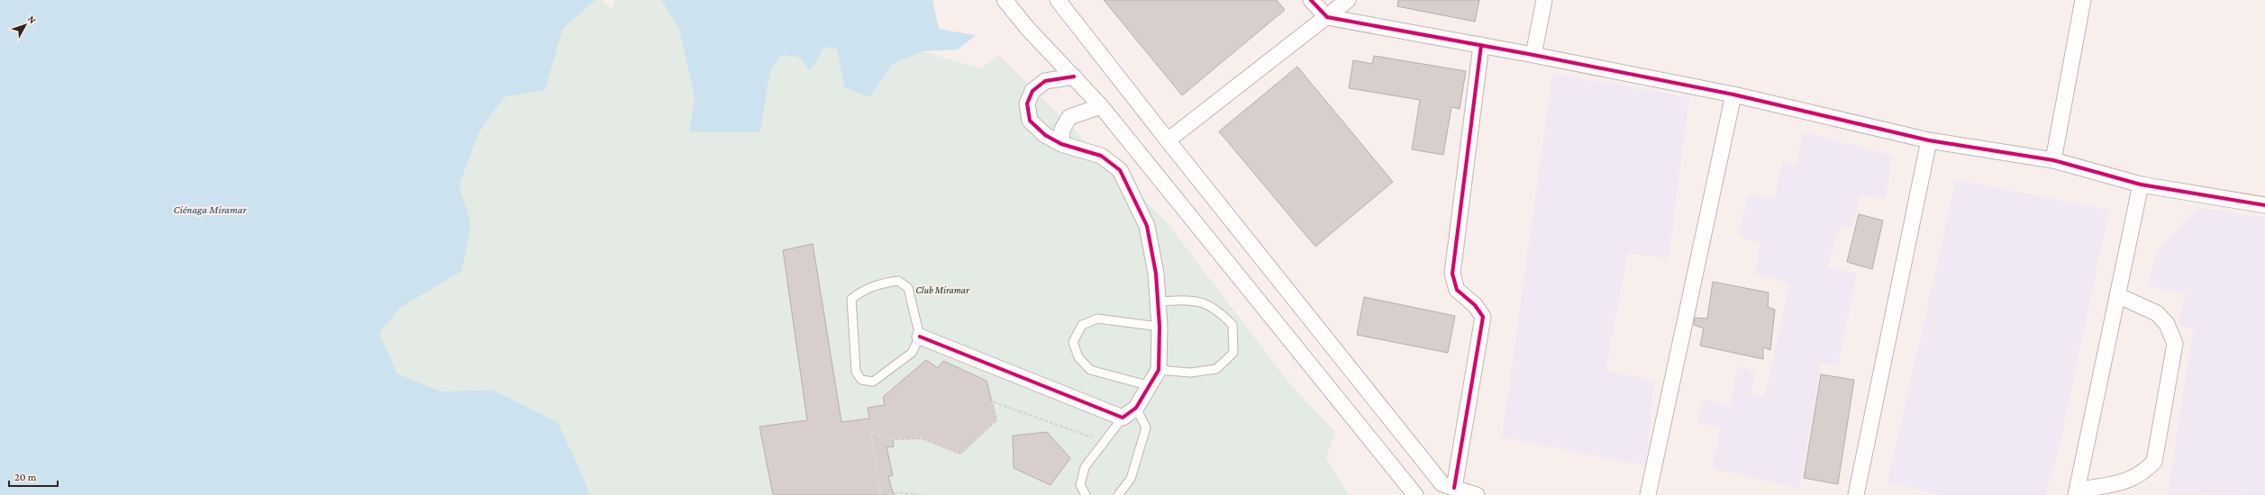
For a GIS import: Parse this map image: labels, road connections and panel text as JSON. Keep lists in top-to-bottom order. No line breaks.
{"water":["Ciénaga Miramar"],"parks":["Club Miramar"],"scale_bar":"20 m","north":"top right"}
